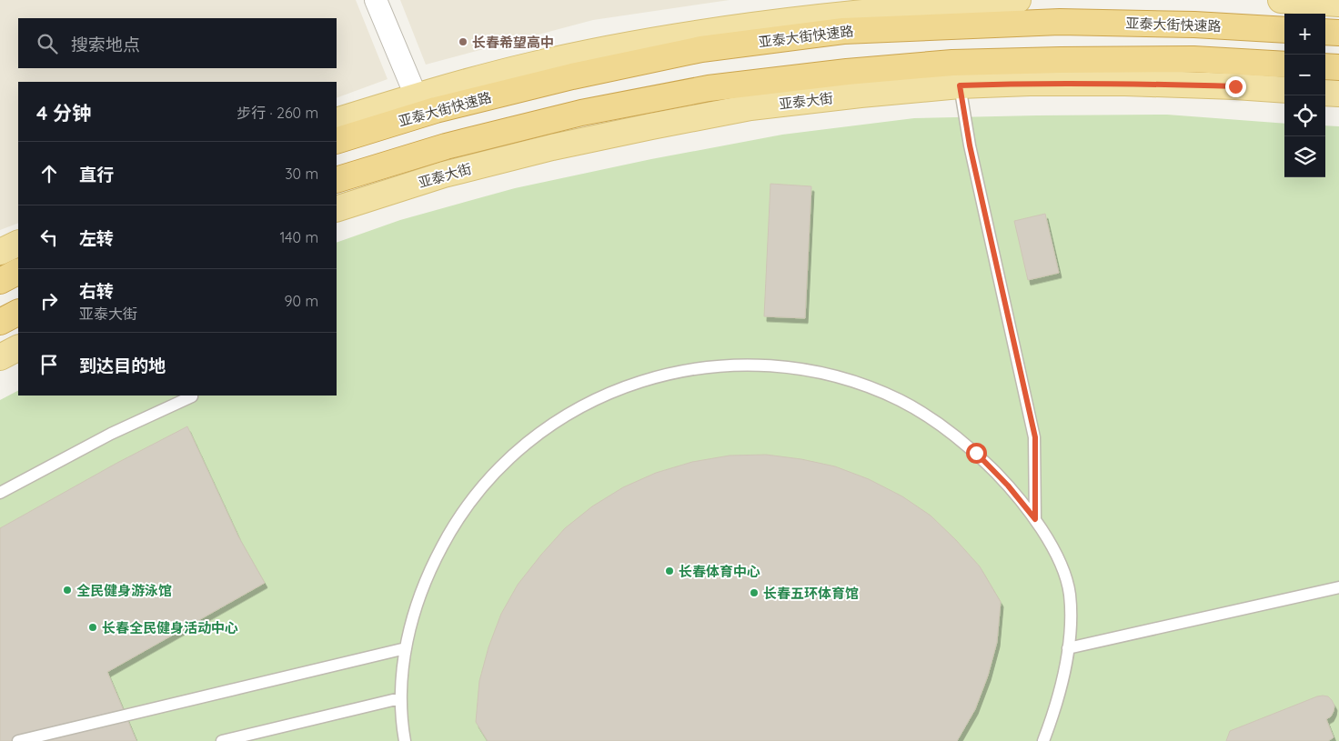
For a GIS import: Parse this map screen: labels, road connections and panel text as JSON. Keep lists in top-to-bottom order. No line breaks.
{"streets":{"highway":["亚泰大街快速路"],"main road":["亚泰大街"]},"places":["长春希望高中","长春体育中心","全民健身游泳馆","长春五环体育馆","长春全民健身活动中心"],"page":{"map_buttons":["+","−"],"search":"搜索地点","heading":["4 分钟","步行 · 260 m"],"list":[["直行","30 m"],["左转","140 m"],["右转","亚泰大街","90 m"],"到达目的地"]}}
